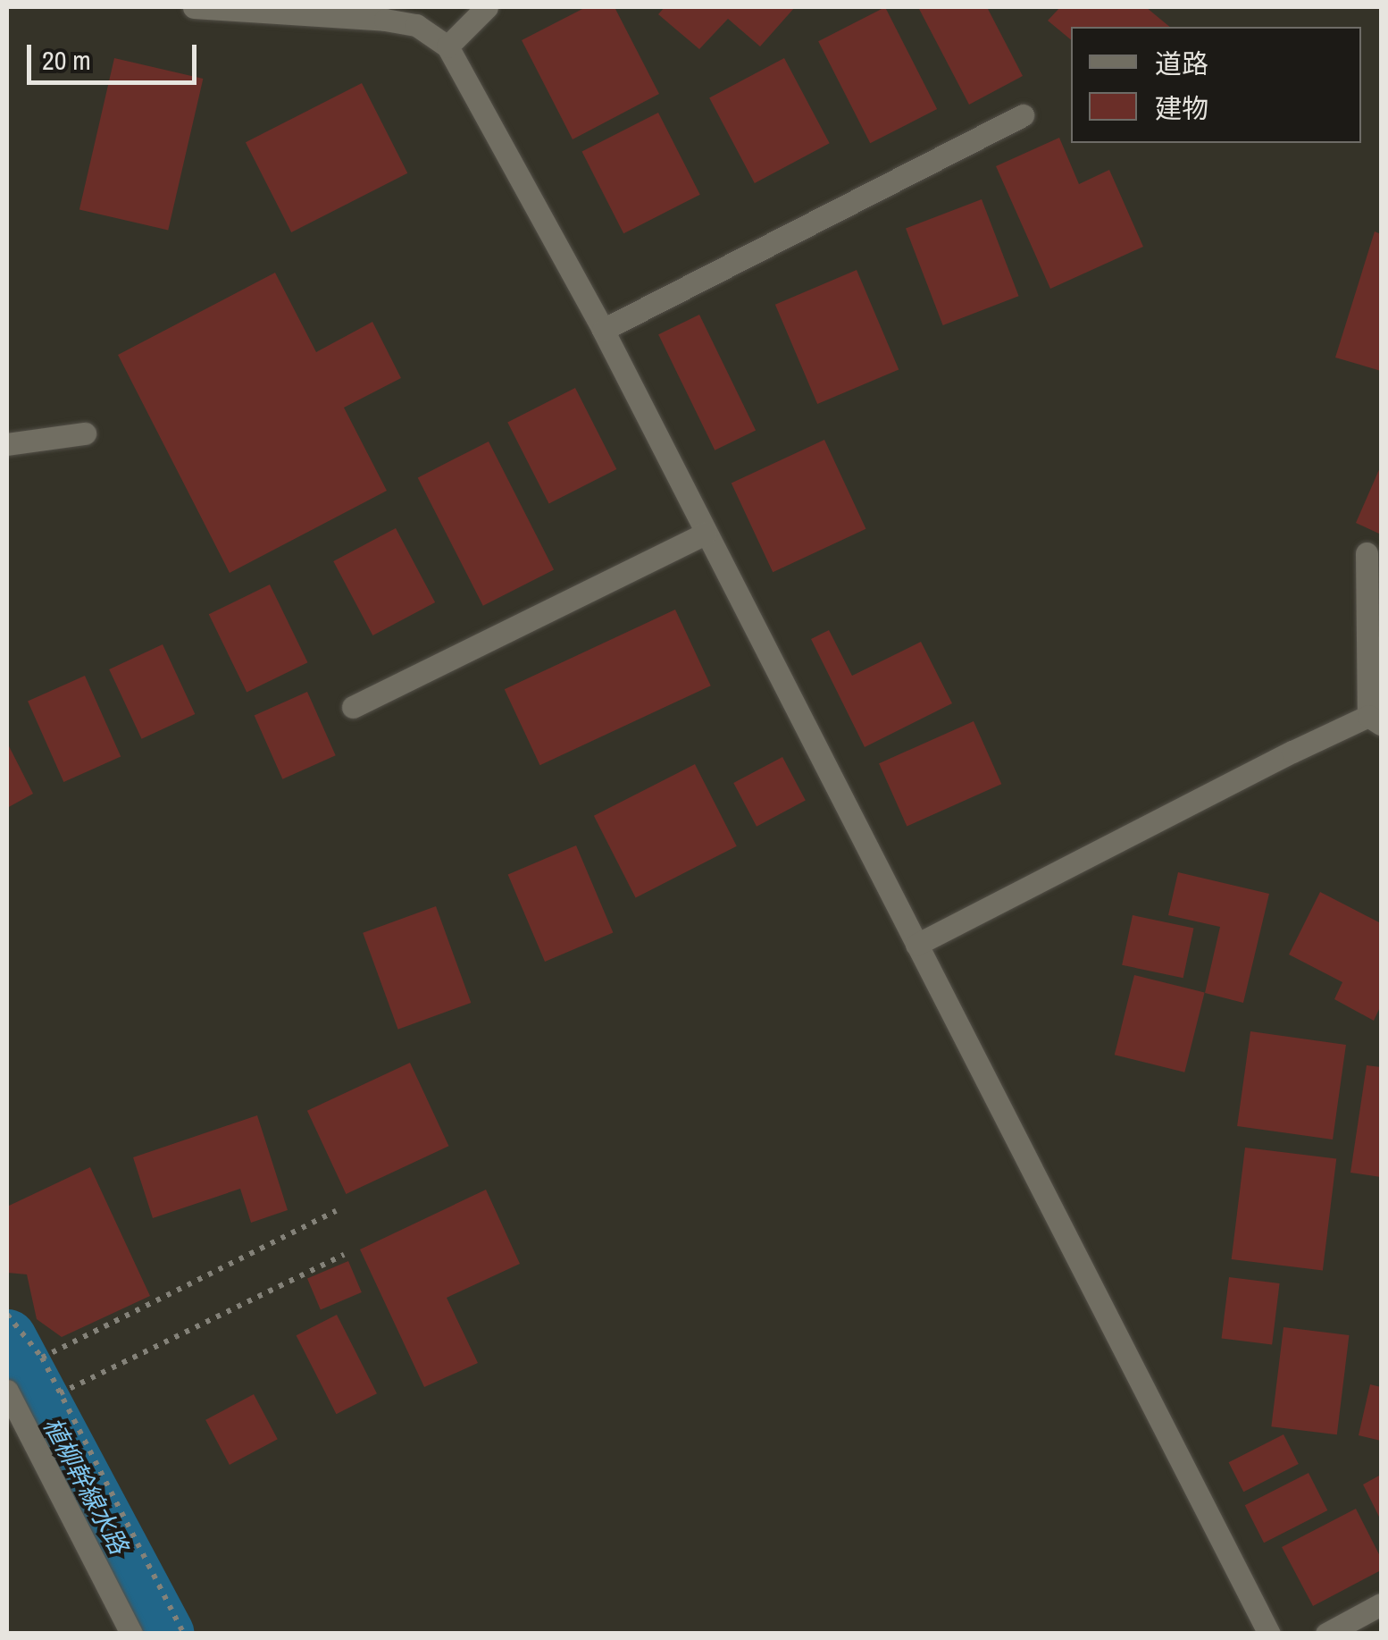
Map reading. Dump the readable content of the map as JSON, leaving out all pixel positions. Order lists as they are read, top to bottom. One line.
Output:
{"water":["植柳幹線水路"],"legend":["道路","建物"],"scale_bar":"20 m"}
